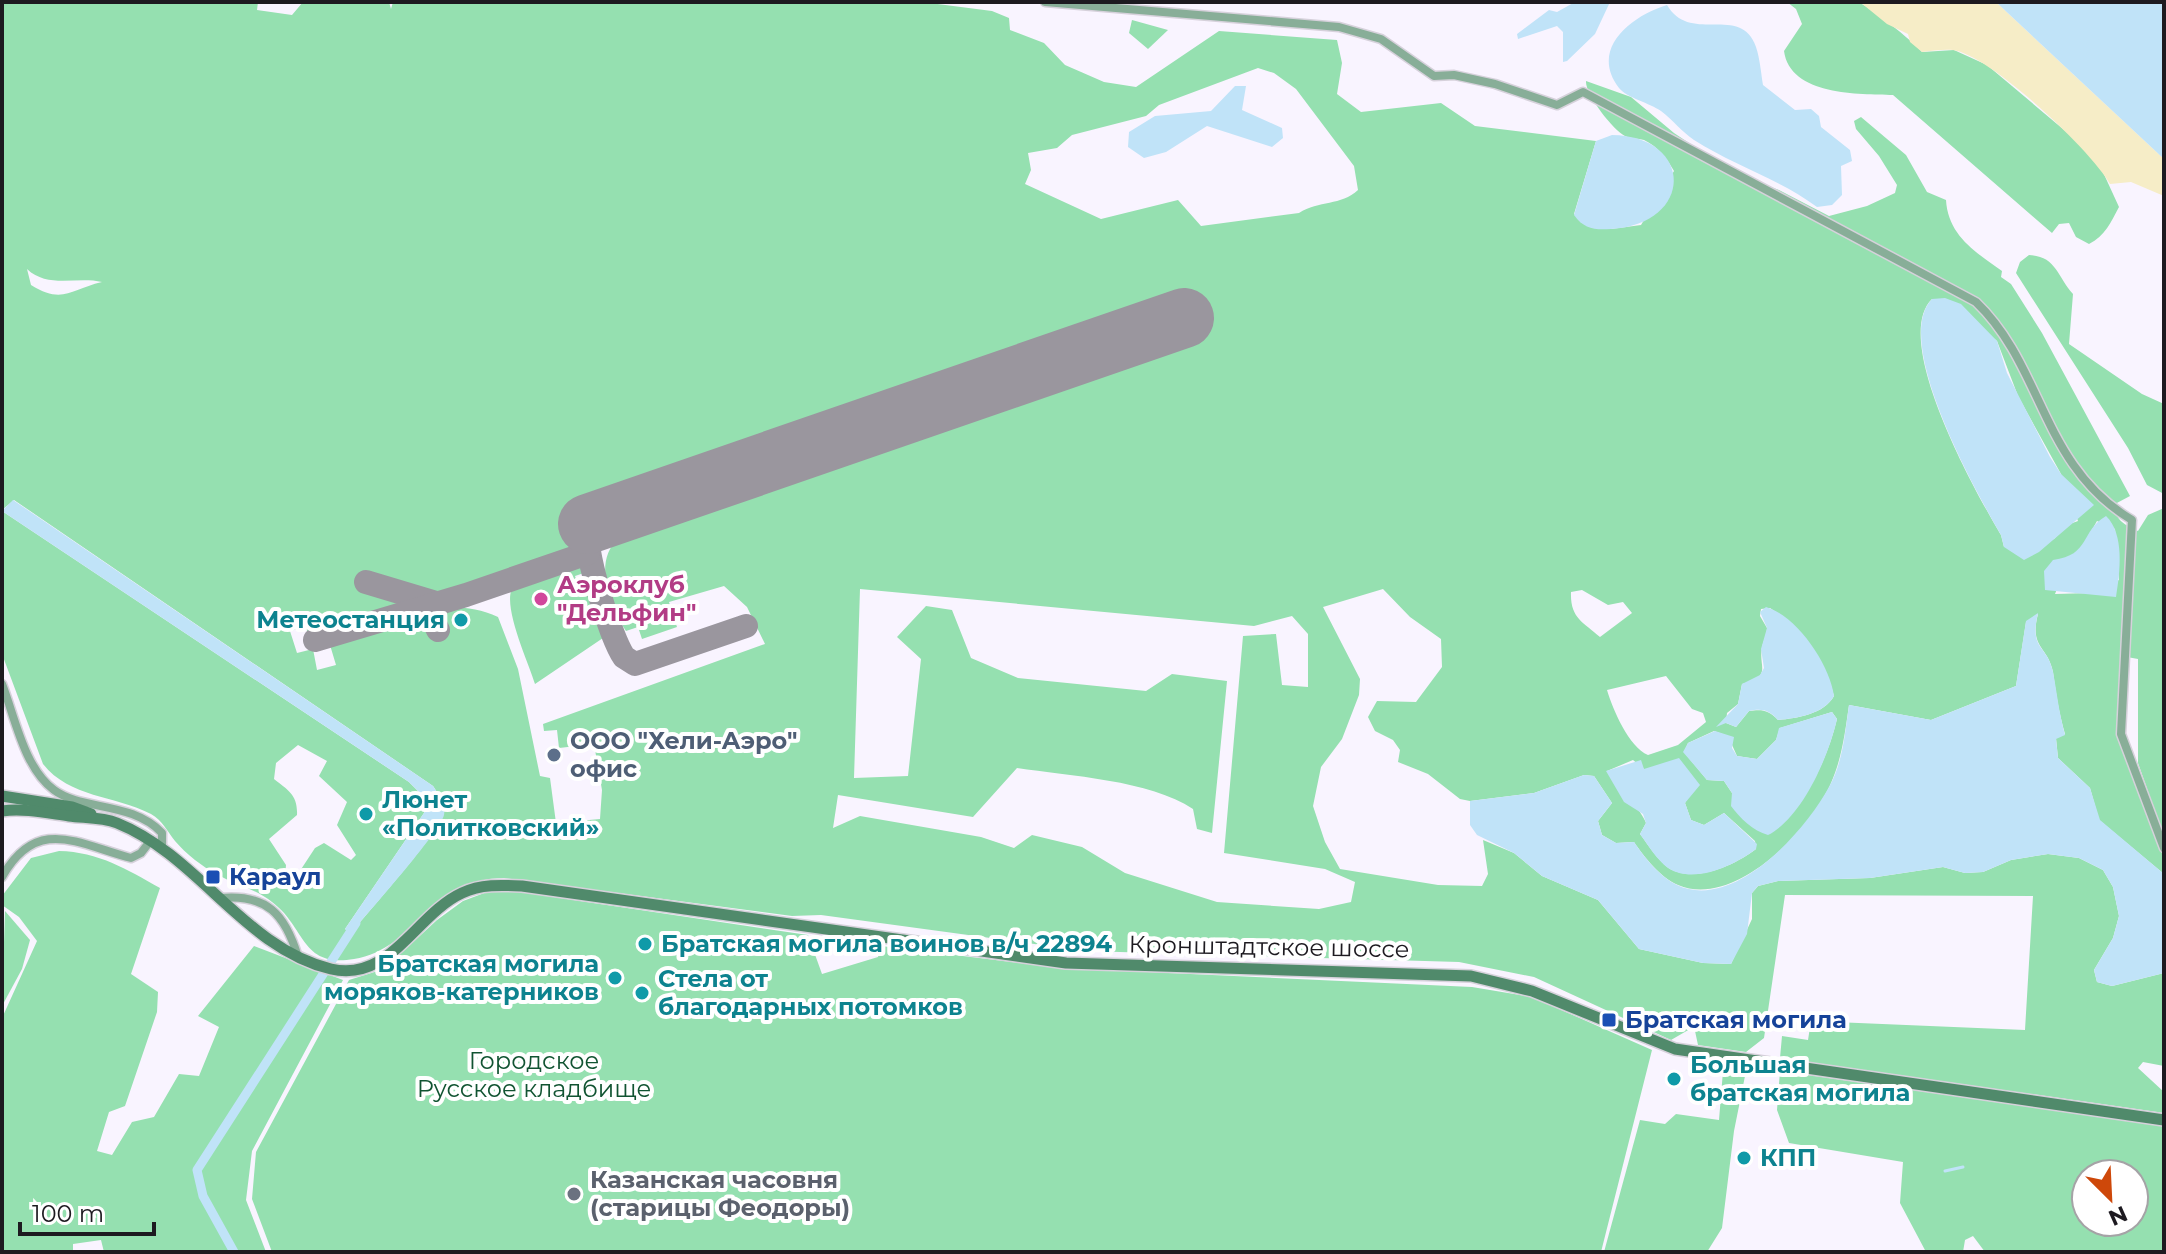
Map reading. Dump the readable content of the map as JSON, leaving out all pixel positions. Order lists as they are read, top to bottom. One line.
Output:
{"streets":{"street":["Кронштадтское шоссе"]},"parks":["Городское Русское кладбище"],"places":{"other":["Аэроклуб \"Дельфин\"","Метеостанция","ООО \"Хели-Аэро\" офис","Люнет «Политковский»","Братская могила воинов в/ч 22894","Братская могила моряков-катерников","Стела от благодарных потомков","Большая братская могила","КПП","Казанская часовня (старицы Феодоры)"],"transit":["Караул","Братская могила"]},"scale_bar":"100 m","north":"bottom right"}
